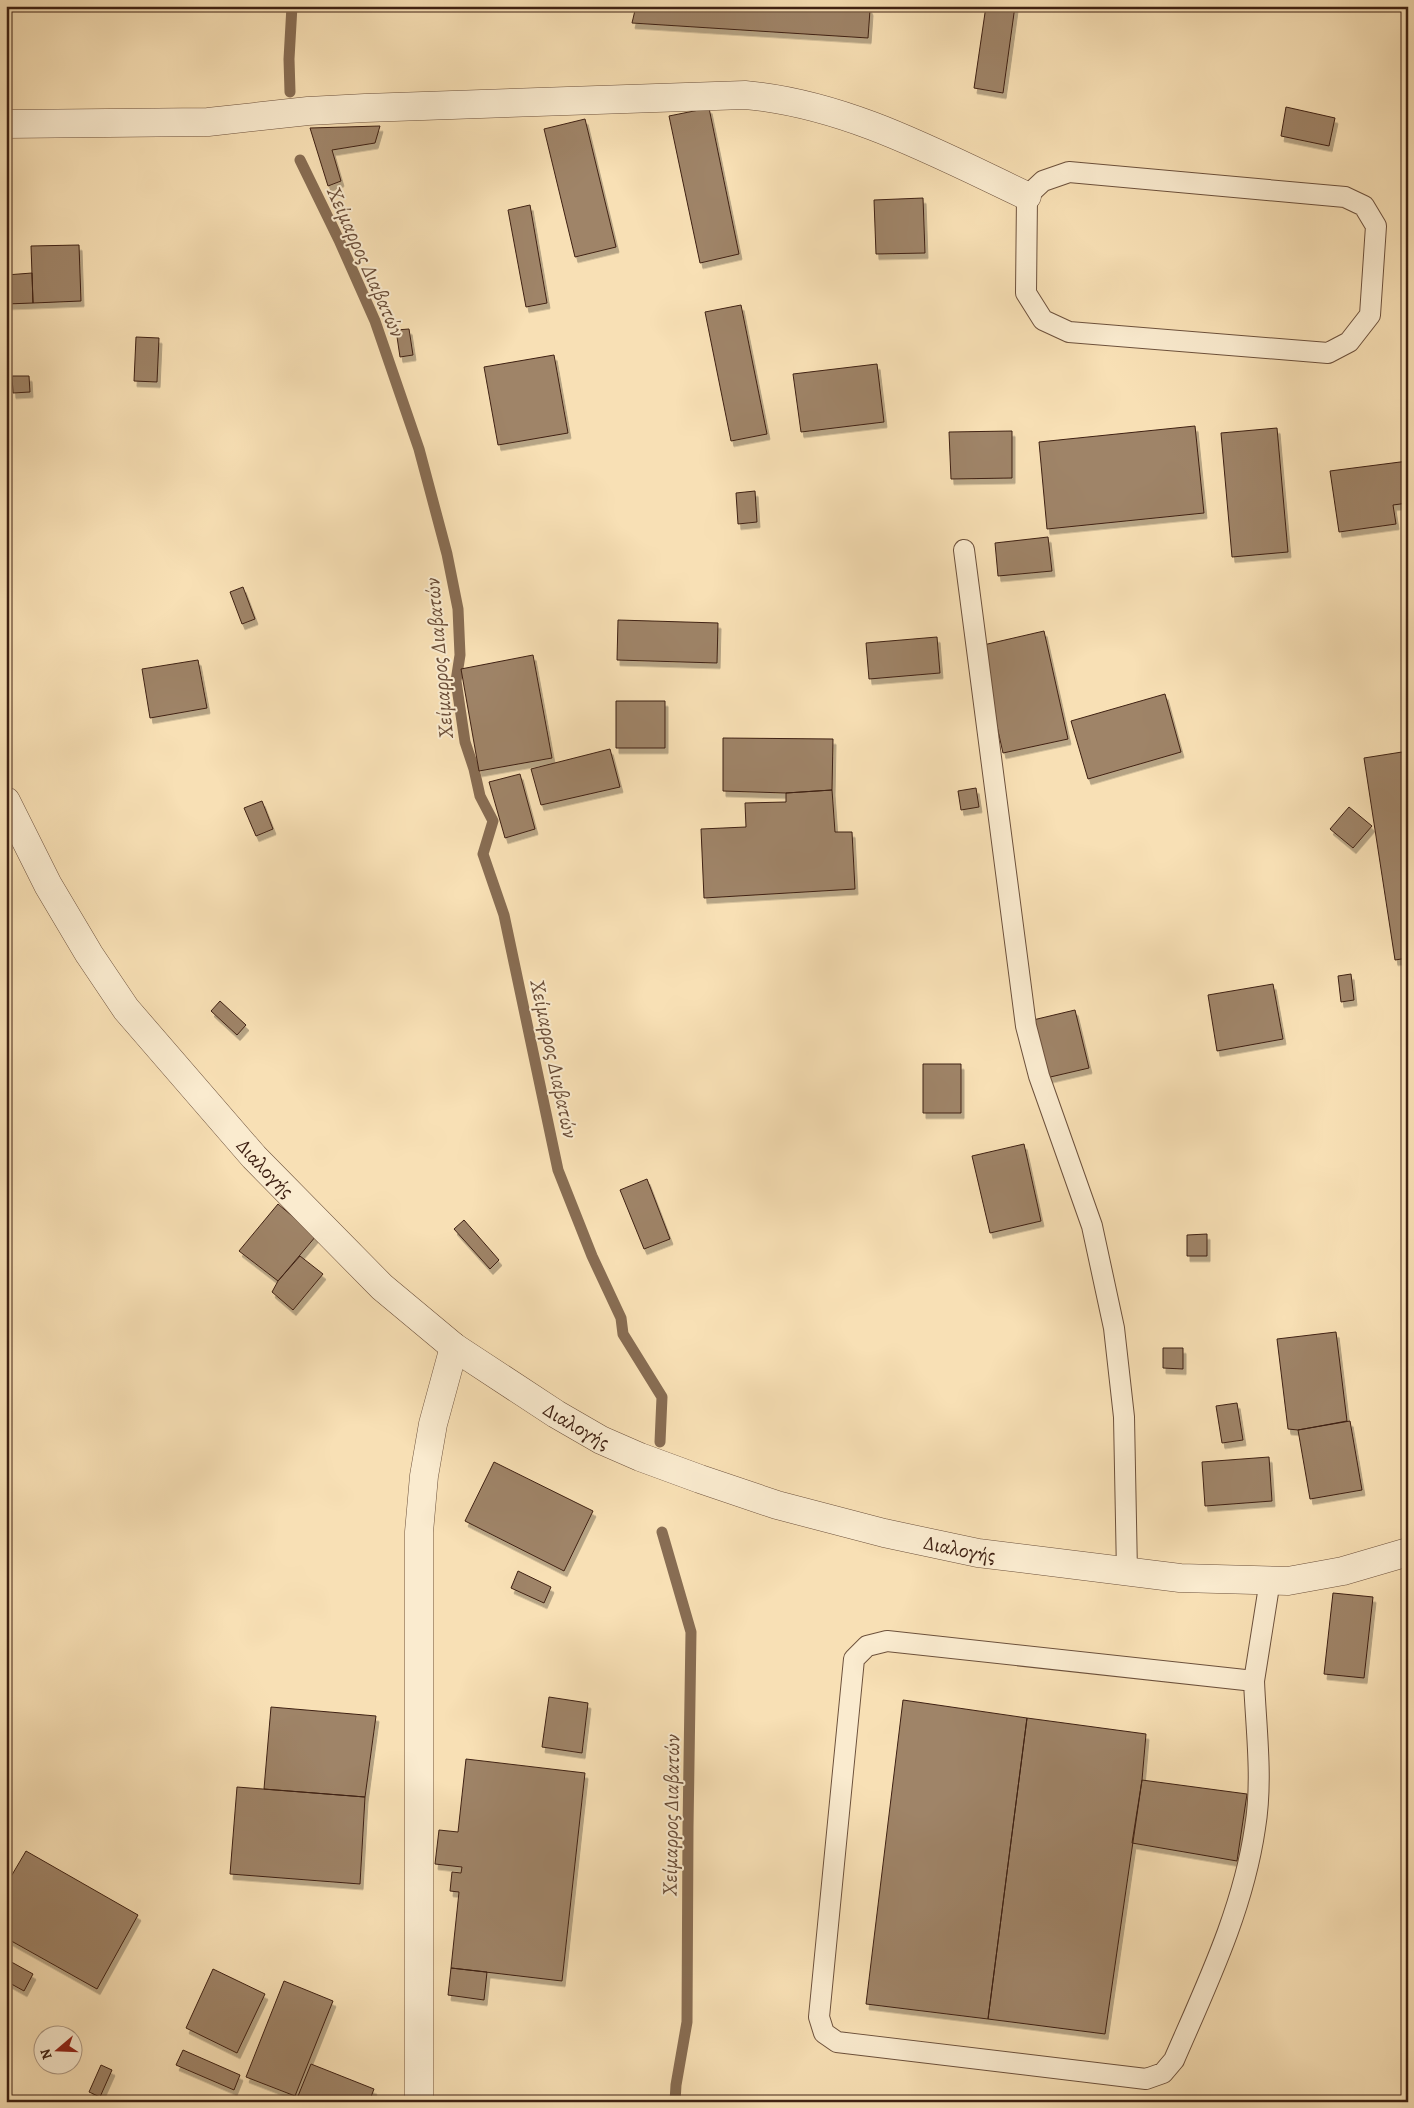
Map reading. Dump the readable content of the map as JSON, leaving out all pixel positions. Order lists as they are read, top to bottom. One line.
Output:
{"streets":{"street":["Διαλογής"]},"water":["Χείμαρρος Διαβατών"],"north":"left"}
